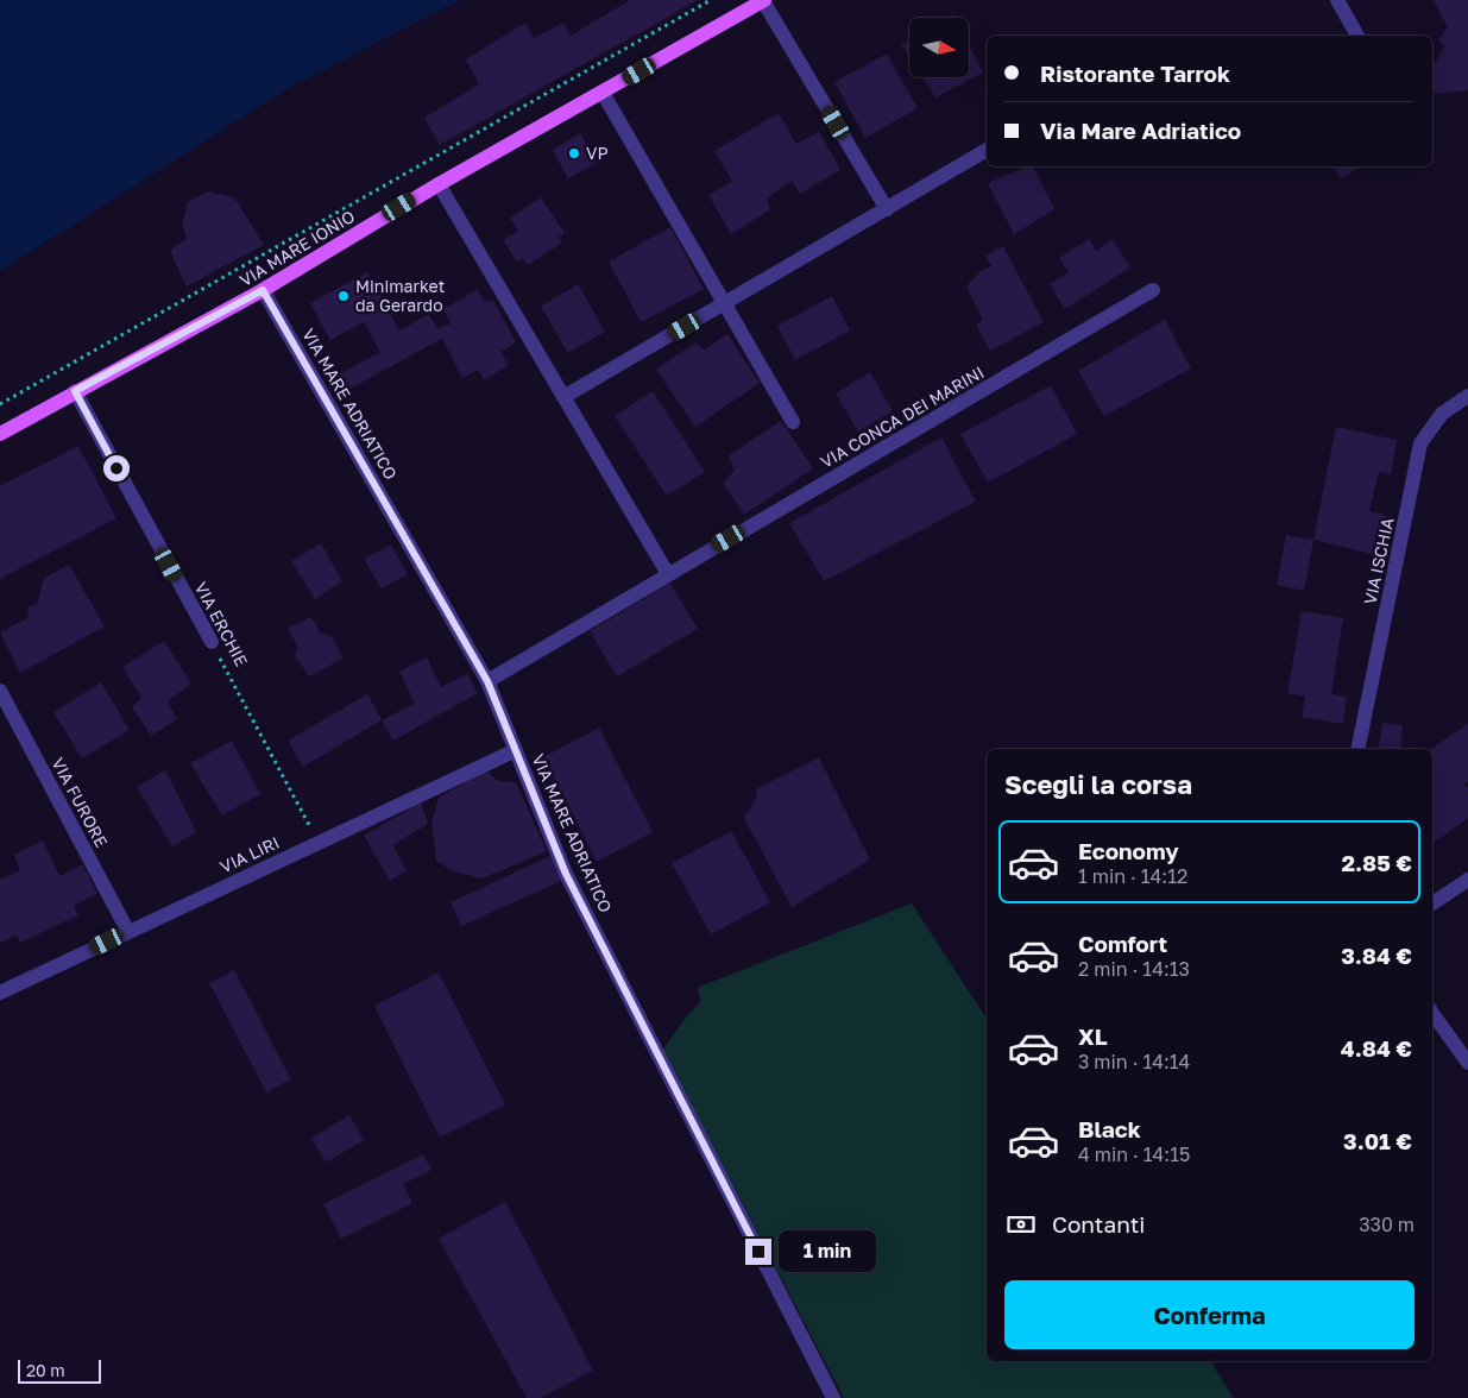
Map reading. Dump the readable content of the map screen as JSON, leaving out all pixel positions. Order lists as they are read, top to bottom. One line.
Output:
{"streets":{"main road":["VIA MARE IONIO"],"street":["VIA MARE ADRIATICO","VIA CONCA DEI MARINI","VIA ISCHIA","VIA ERCHIE","VIA FURORE","VIA LIRI"]},"crossings":[["VIA MARE IONIO","VIA MARE ADRIATICO"],["VIA MARE IONIO","VIA ERCHIE"],["VIA MARE ADRIATICO","VIA CONCA DEI MARINI"],["VIA MARE ADRIATICO","VIA LIRI"],["VIA ERCHIE","VIA LIRI"],["VIA FURORE","VIA LIRI"]],"places":["VP","Minimarket da Gerardo"],"scale_bar":"20 m","north":"right","page":{"banner":["Ristorante Tarrok","Via Mare Adriatico"],"heading":"Scegli la corsa","list":[{"name":"Economy","note":"1 min · 14:12","value":"2.85 €"},{"name":"Comfort","note":"2 min · 14:13","value":"3.84 €"},{"name":"XL","note":"3 min · 14:14","value":"4.84 €"},{"name":"Black","note":"4 min · 14:15","value":"3.01 €"}],"pay":["Contanti","330 m"],"bubble":"1 min","buttons":"Conferma","scale":"20 m"}}
